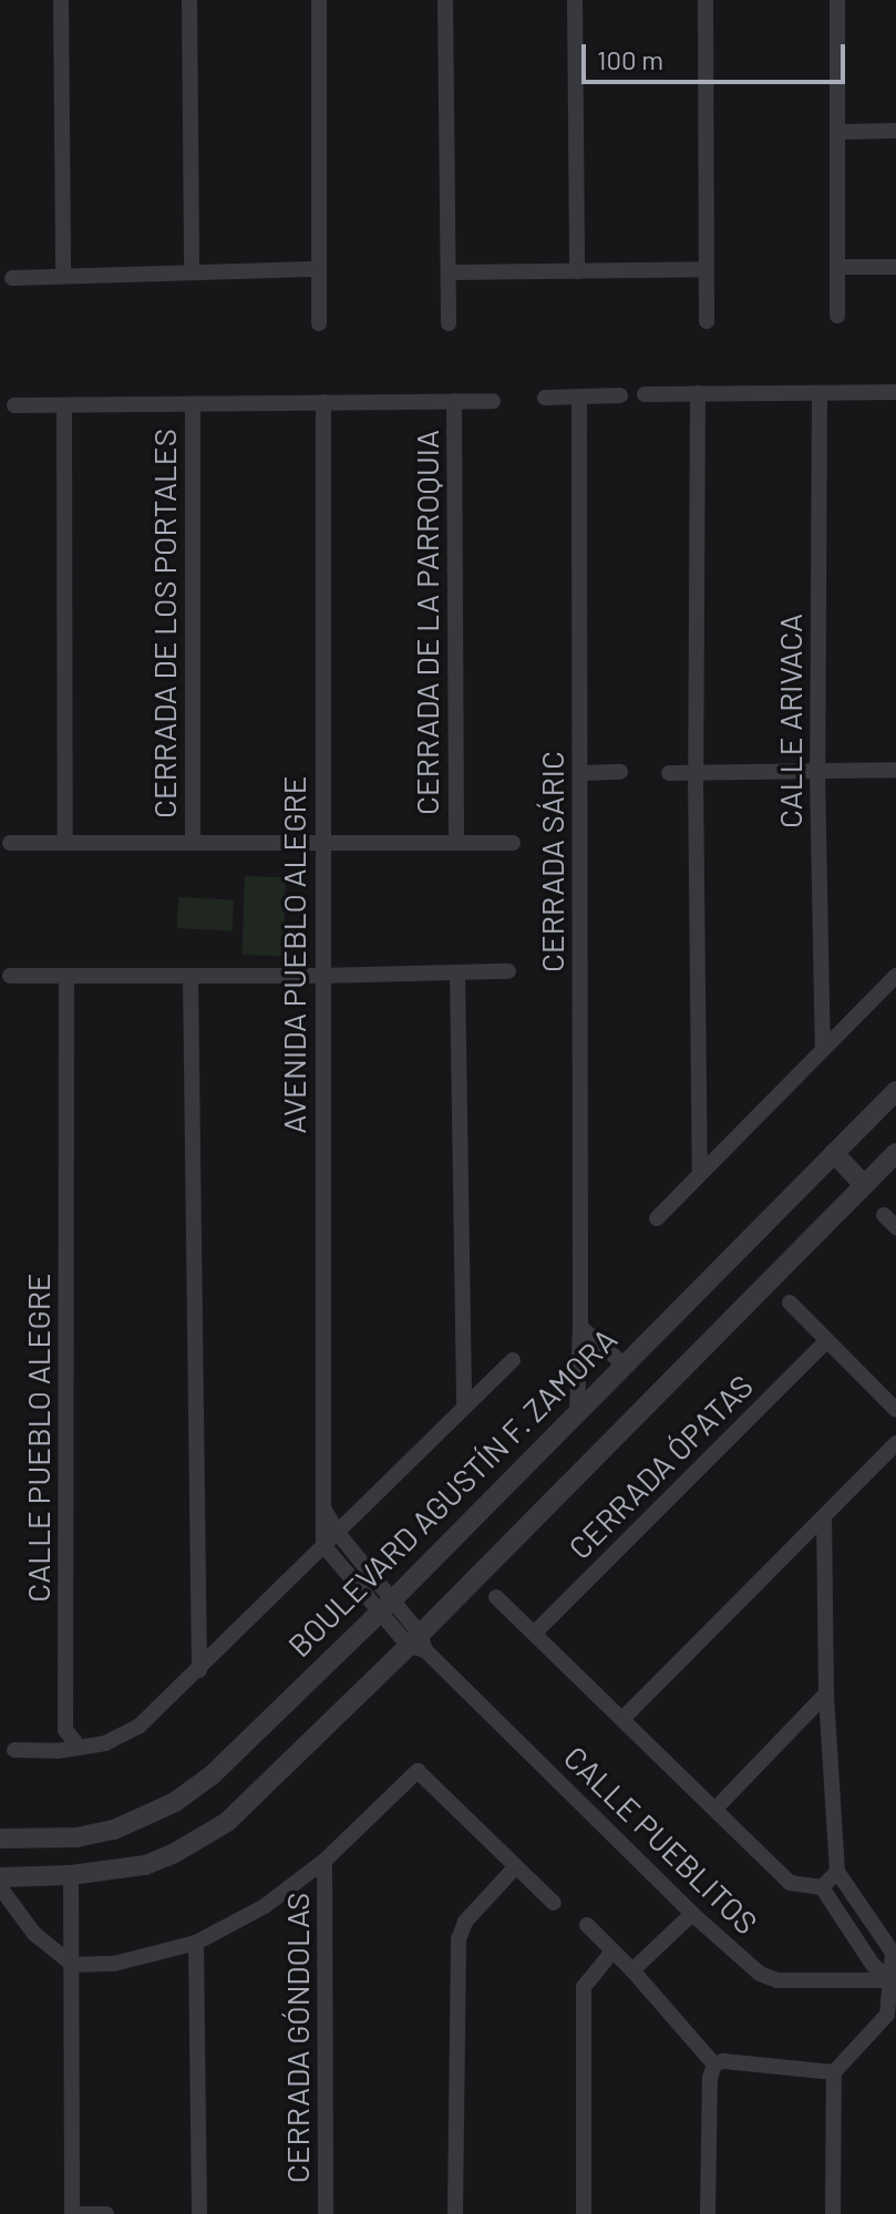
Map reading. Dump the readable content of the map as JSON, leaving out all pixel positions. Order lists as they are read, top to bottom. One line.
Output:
{"streets":{"street":["CERRADA DE LA PARROQUIA","CERRADA DE LOS PORTALES","CALLE ARIVACA","CERRADA SÁRIC","AVENIDA PUEBLO ALEGRE","CALLE PUEBLO ALEGRE","CERRADA ÓPATAS","BOULEVARD AGUSTÍN F. ZAMORA","CALLE PUEBLITOS","CERRADA GÓNDOLAS"]},"crossings":[["CERRADA DE LA PARROQUIA","CERRADA DE LOS PORTALES"],["CERRADA DE LOS PORTALES","AVENIDA PUEBLO ALEGRE"],["CERRADA SÁRIC","BOULEVARD AGUSTÍN F. ZAMORA"],["AVENIDA PUEBLO ALEGRE","BOULEVARD AGUSTÍN F. ZAMORA"],["AVENIDA PUEBLO ALEGRE","CALLE PUEBLITOS"]],"scale_bar":"100 m"}
